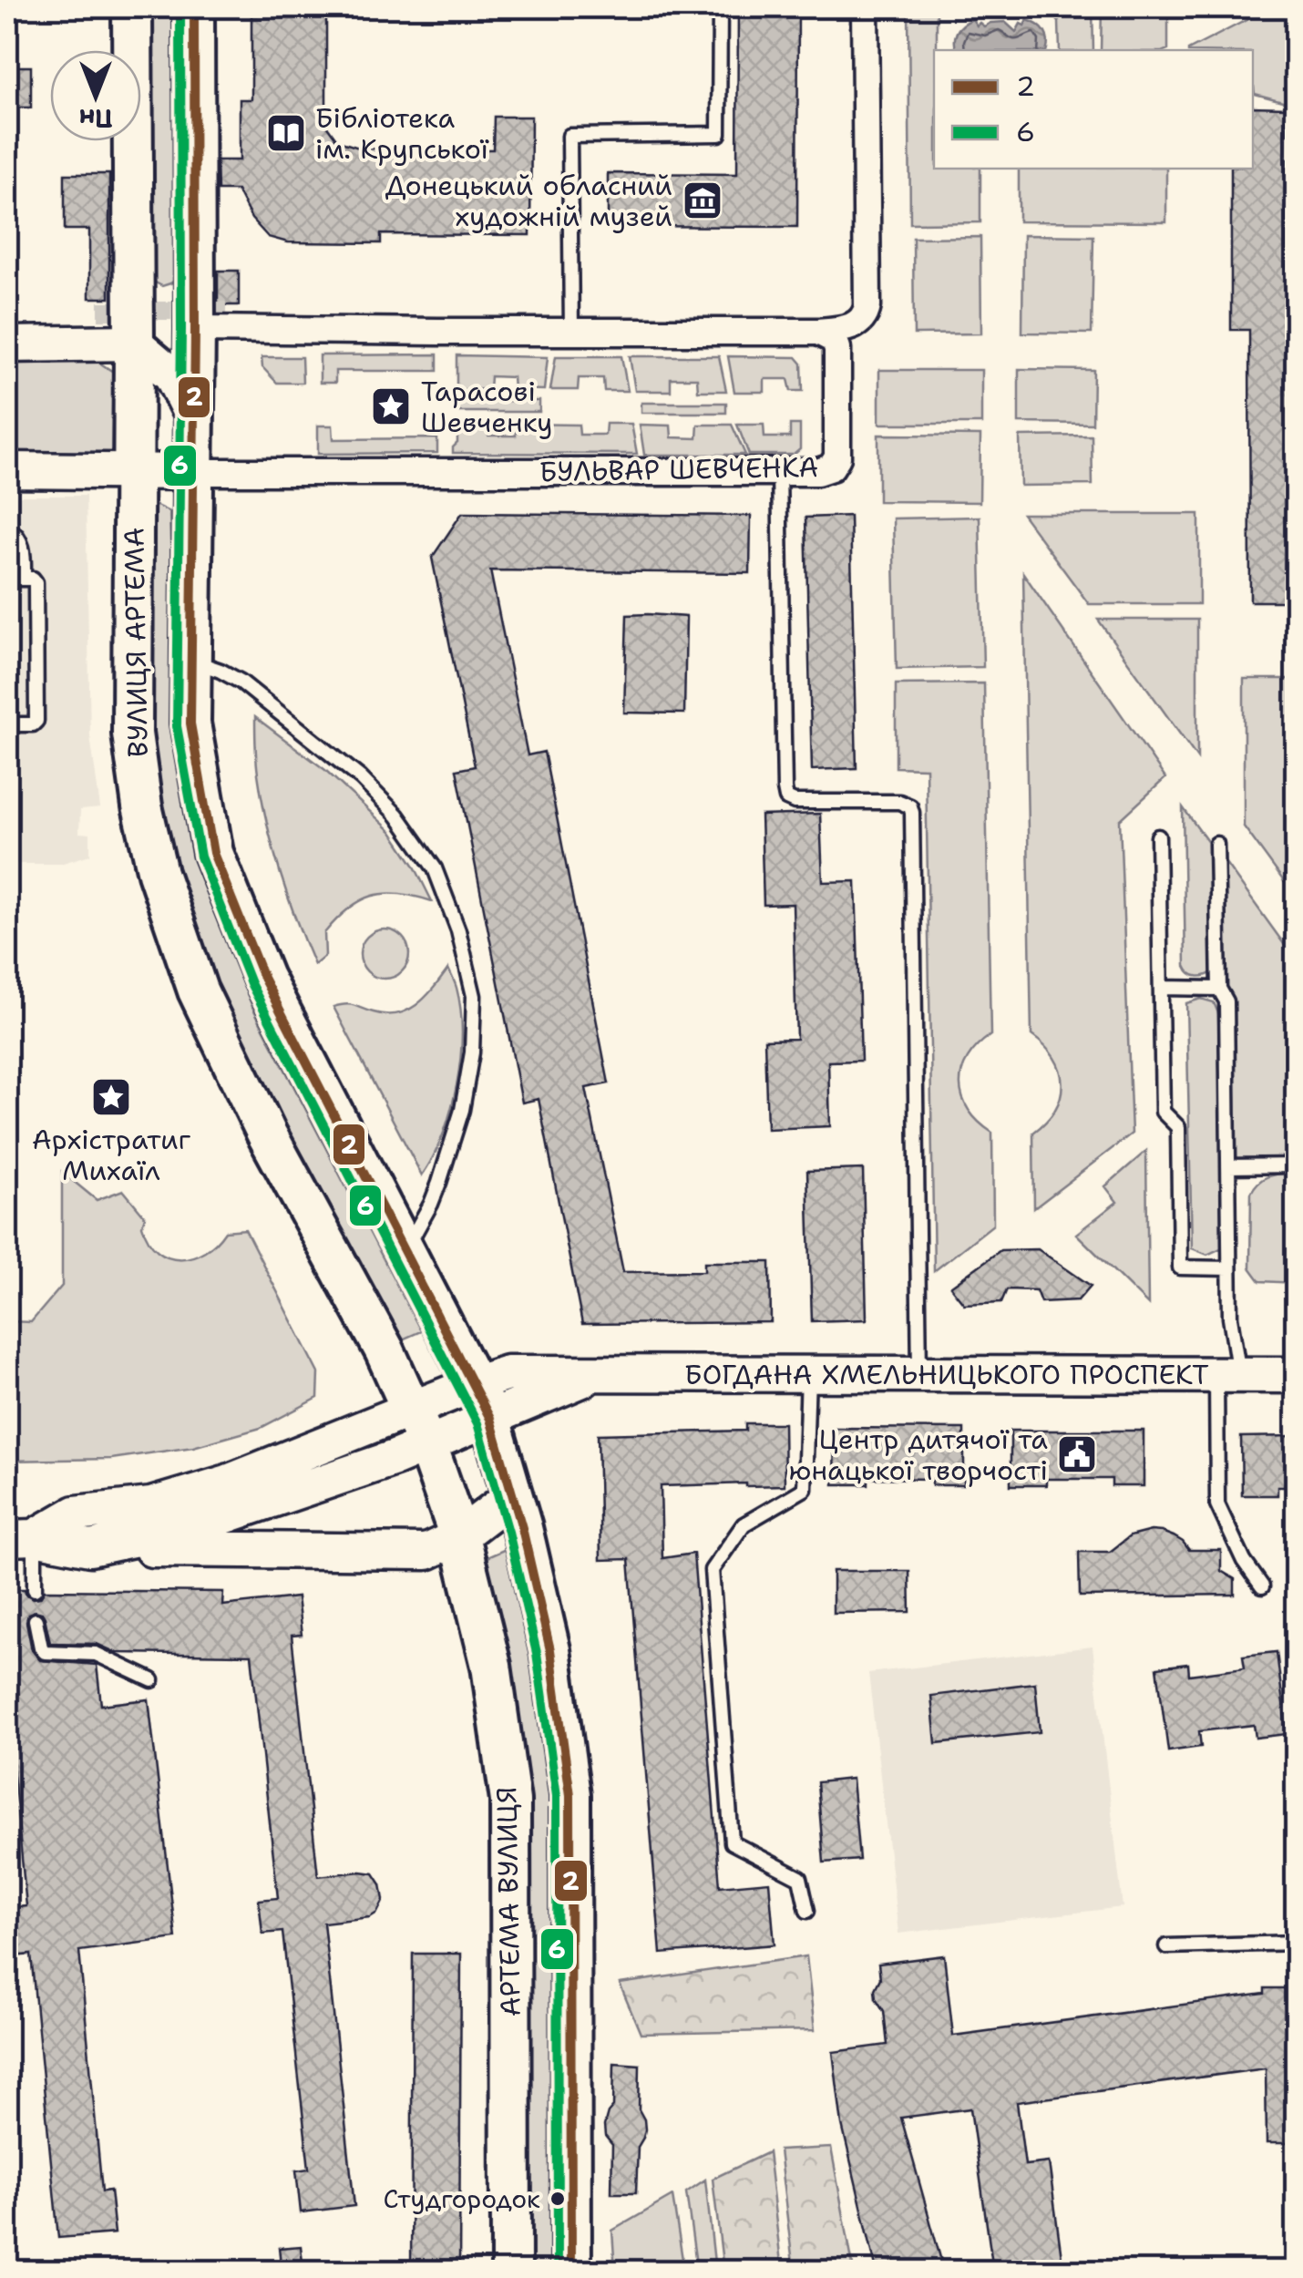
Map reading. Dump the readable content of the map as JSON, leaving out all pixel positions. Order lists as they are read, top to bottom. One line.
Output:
{"streets":{"main road":["ВУЛИЦЯ АРТЕМА","БОГДАНА ХМЕЛЬНИЦЬКОГО ПРОСПЕКТ","АРТЕМА ВУЛИЦЯ"],"street":["БУЛЬВАР ШЕВЧЕНКА"]},"crossings":[["ВУЛИЦЯ АРТЕМА","БОГДАНА ХМЕЛЬНИЦЬКОГО ПРОСПЕКТ"],["ВУЛИЦЯ АРТЕМА","АРТЕМА ВУЛИЦЯ"]],"places":{"library":["Бібліотека ім. Крупської"],"museum":["Донецький обласний художній музей"],"place":["Тарасові Шевченку","Архістратиг Михаїл"],"public building":["Центр дитячої та юнацької творчості"],"other":["Студгородок"]},"lines":["transit line 2","transit line 6"],"legend":["2","6"],"north":"bottom"}
